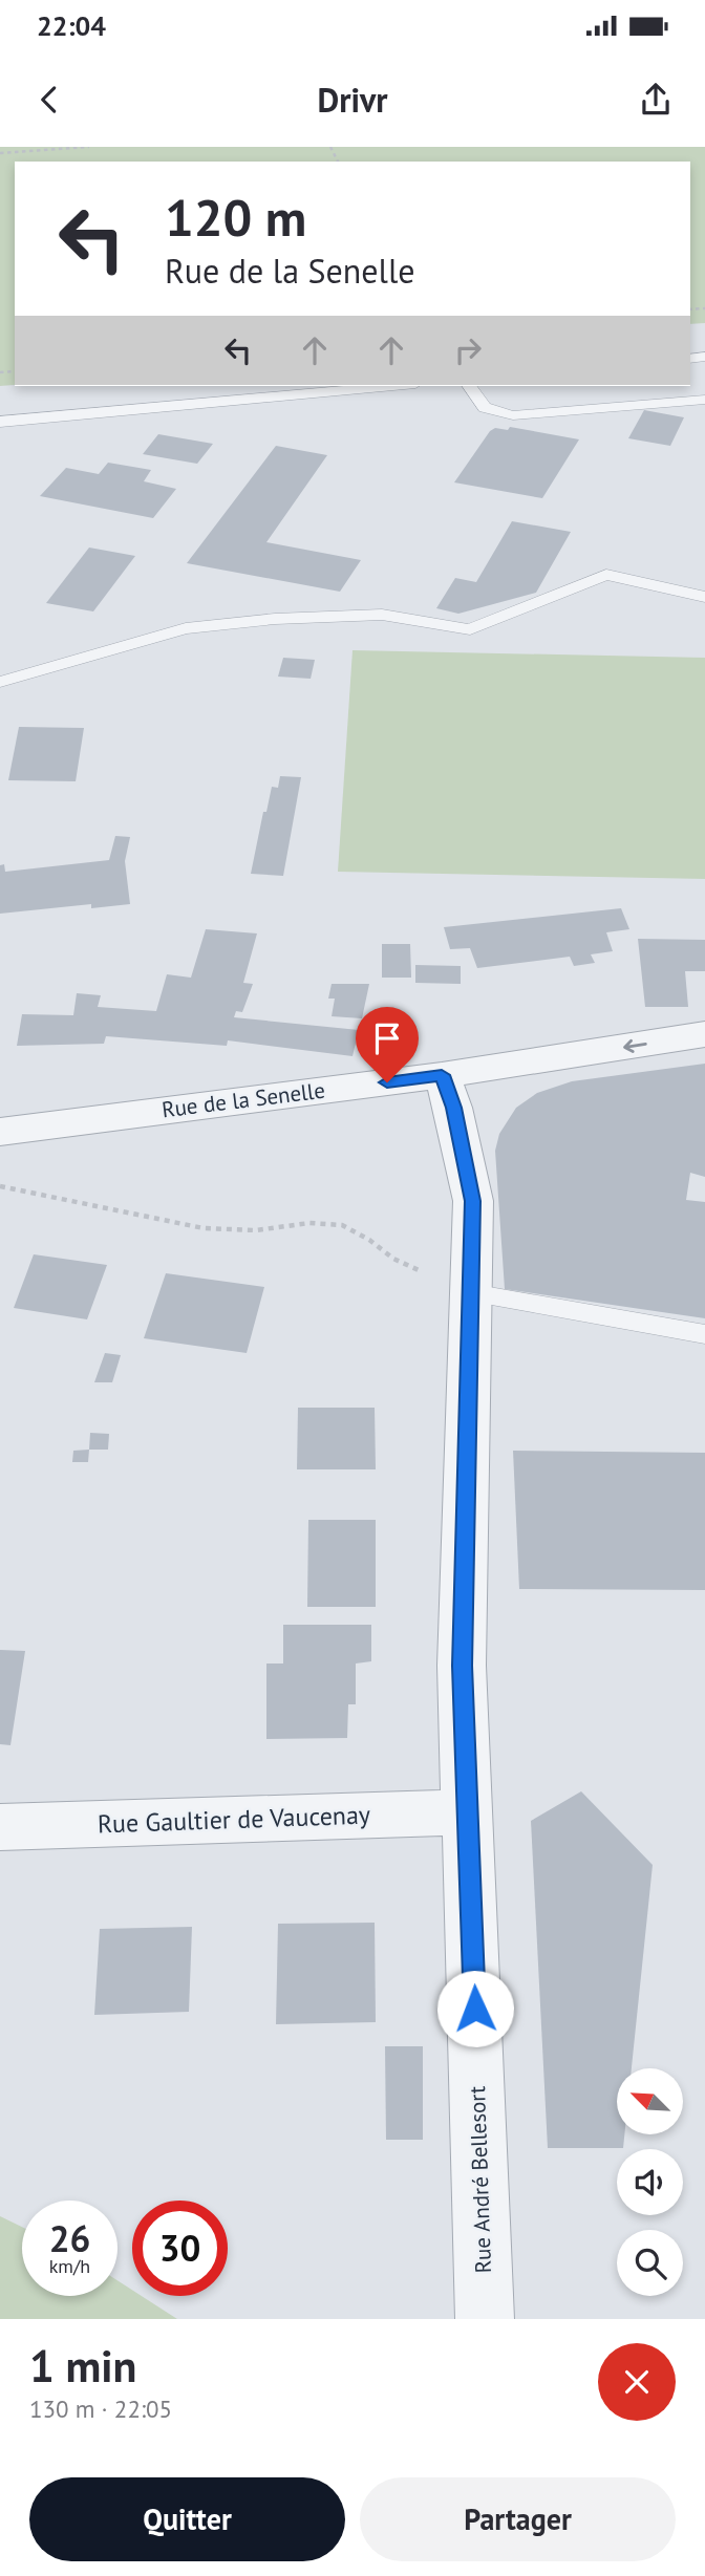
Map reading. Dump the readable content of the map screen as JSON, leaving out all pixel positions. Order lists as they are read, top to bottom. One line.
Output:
{"streets":{"street":["Rue de la Senelle","Rue Gaultier de Vaucenay","Rue André Bellesort"]},"crossings":[["Rue de la Senelle","Rue André Bellesort"],["Rue Gaultier de Vaucenay","Rue André Bellesort"]],"one_way":["Rue de la Senelle"],"north":"top left","page":{"status":"22:04","header":"Drivr","turn":["120 m","Rue de la Senelle"],"speed":"26 km/h","limit":"30","heading":["1 min","130 m · 22:05"],"buttons":["Quitter","Partager"]}}
